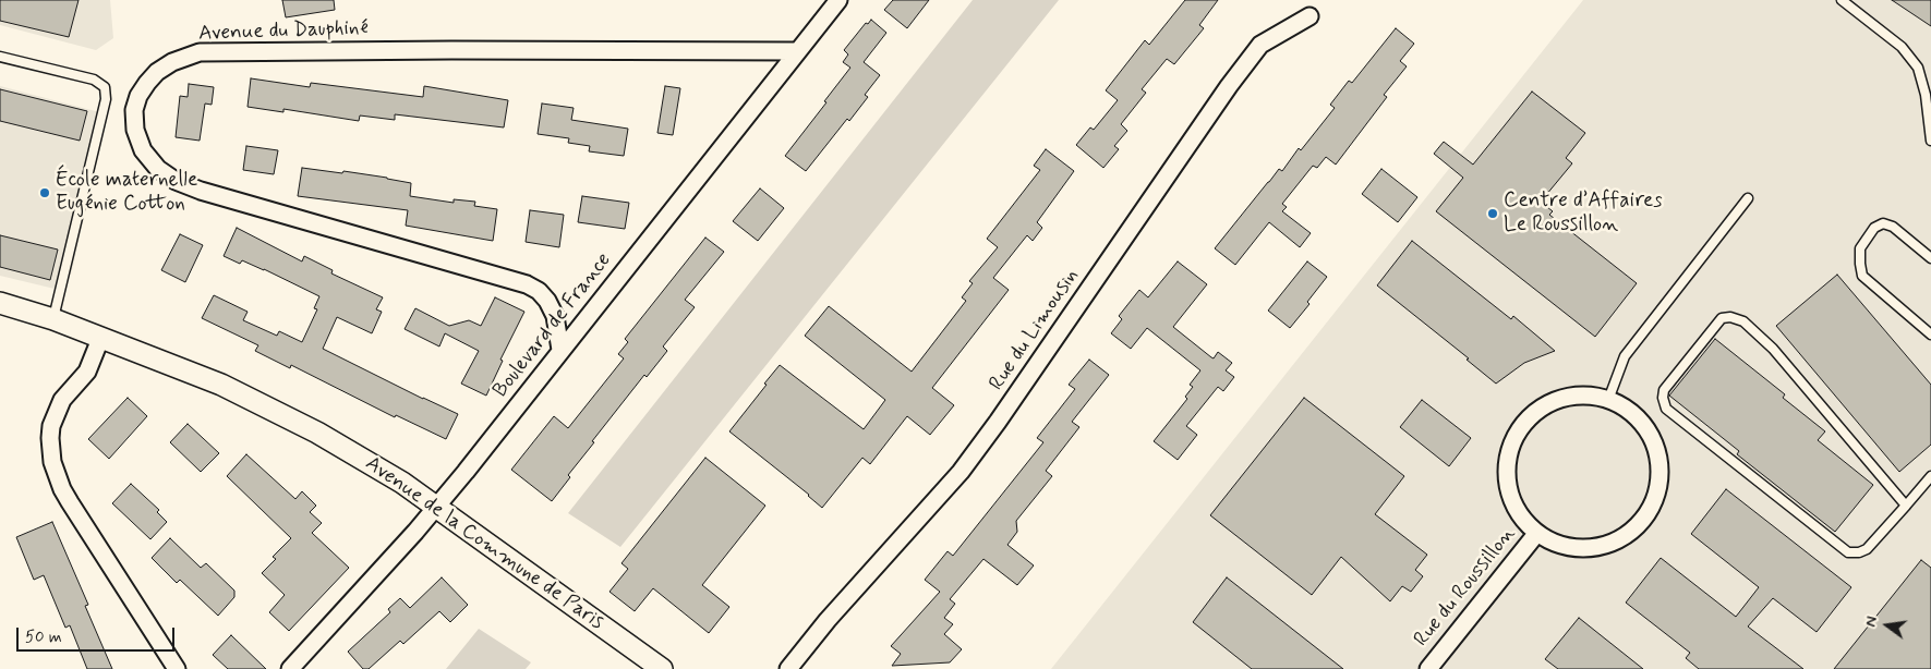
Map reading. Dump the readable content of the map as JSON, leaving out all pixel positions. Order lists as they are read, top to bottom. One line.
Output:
{"streets":{"street":["Avenue du Dauphiné","Boulevard de France","Rue du Limousin","Avenue de la Commune de Paris","Rue du Roussillon"]},"crossings":[["Avenue du Dauphiné","Boulevard de France"],["Boulevard de France","Avenue de la Commune de Paris"]],"places":["École maternelle Eugénie Cotton","Centre d’Affaires Le Roussillon"],"scale_bar":"50 m","north":"left"}
